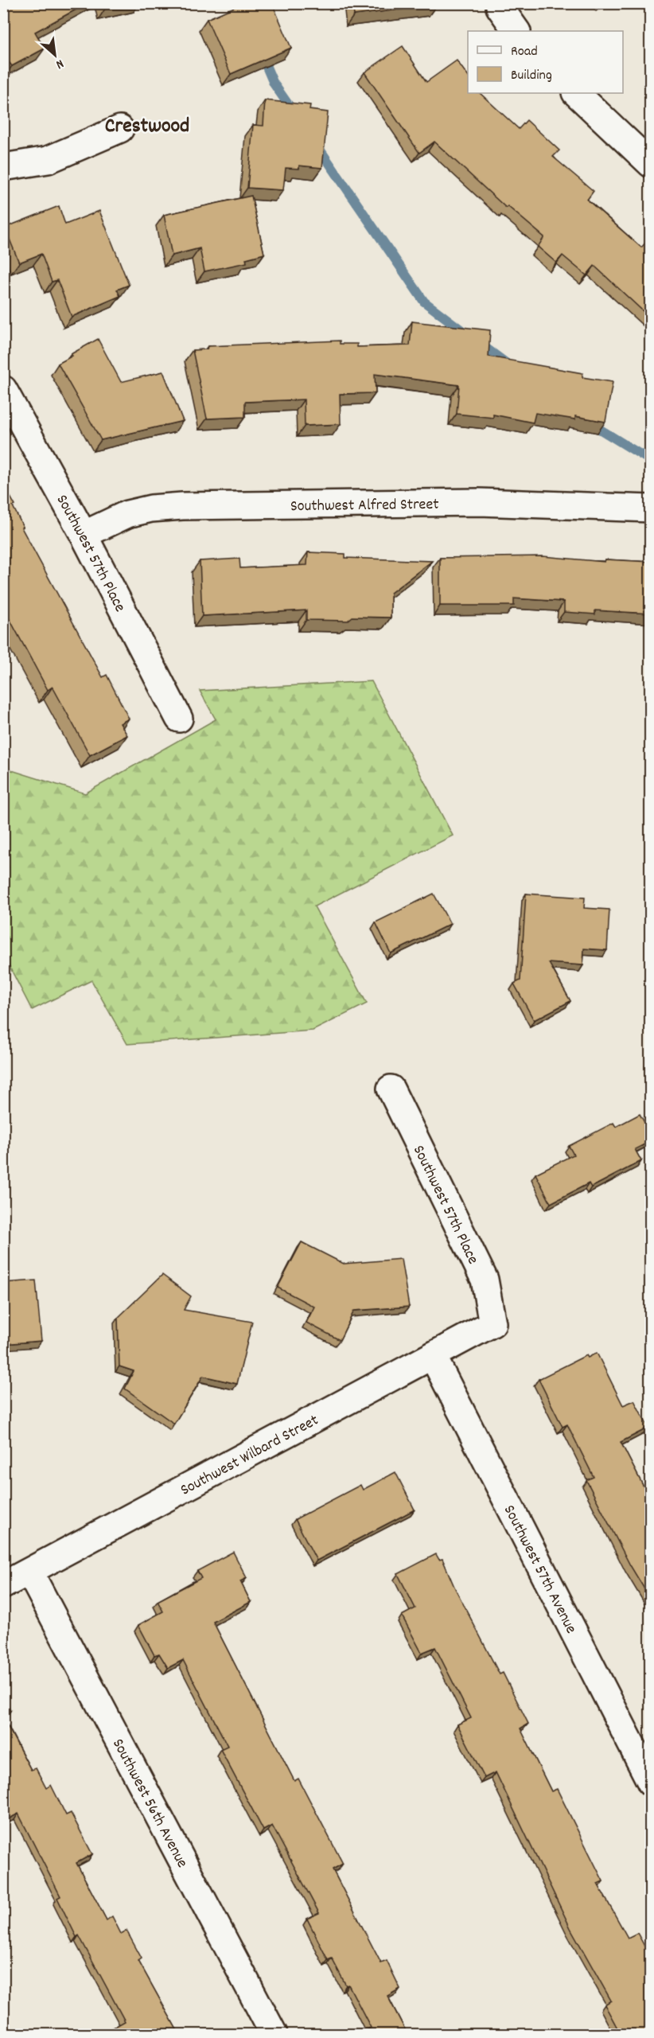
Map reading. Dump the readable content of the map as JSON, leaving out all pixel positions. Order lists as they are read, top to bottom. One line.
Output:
{"streets":{"street":["Southwest Alfred Street","Southwest 57th Place","Southwest Wilbard Street","Southwest 57th Avenue","Southwest 56th Avenue"]},"crossings":[["Southwest Alfred Street","Southwest 57th Place"],["Southwest 57th Place","Southwest Wilbard Street"],["Southwest Wilbard Street","Southwest 57th Avenue"],["Southwest Wilbard Street","Southwest 56th Avenue"]],"districts":["Crestwood"],"legend":["Road","Building"],"north":"bottom right"}
